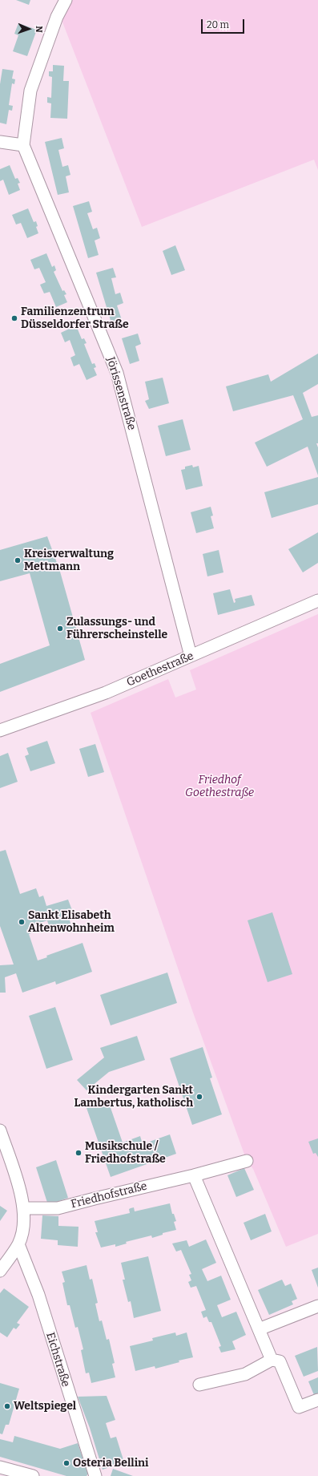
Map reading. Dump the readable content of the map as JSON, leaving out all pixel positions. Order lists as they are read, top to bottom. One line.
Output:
{"streets":{"street":["Jörissenstraße","Goethestraße","Friedhofstraße","Eichstraße"]},"crossings":[["Jörissenstraße","Goethestraße"]],"parks":["Friedhof Goethestraße"],"places":["Familienzentrum Düsseldorfer Straße","Kreisverwaltung Mettmann","Zulassungs- und Führerscheinstelle","Sankt Elisabeth Altenwohnheim","Kindergarten Sankt Lambertus, katholisch","Musikschule / Friedhofstraße","Weltspiegel","Osteria Bellini"],"scale_bar":"20 m","north":"right"}
